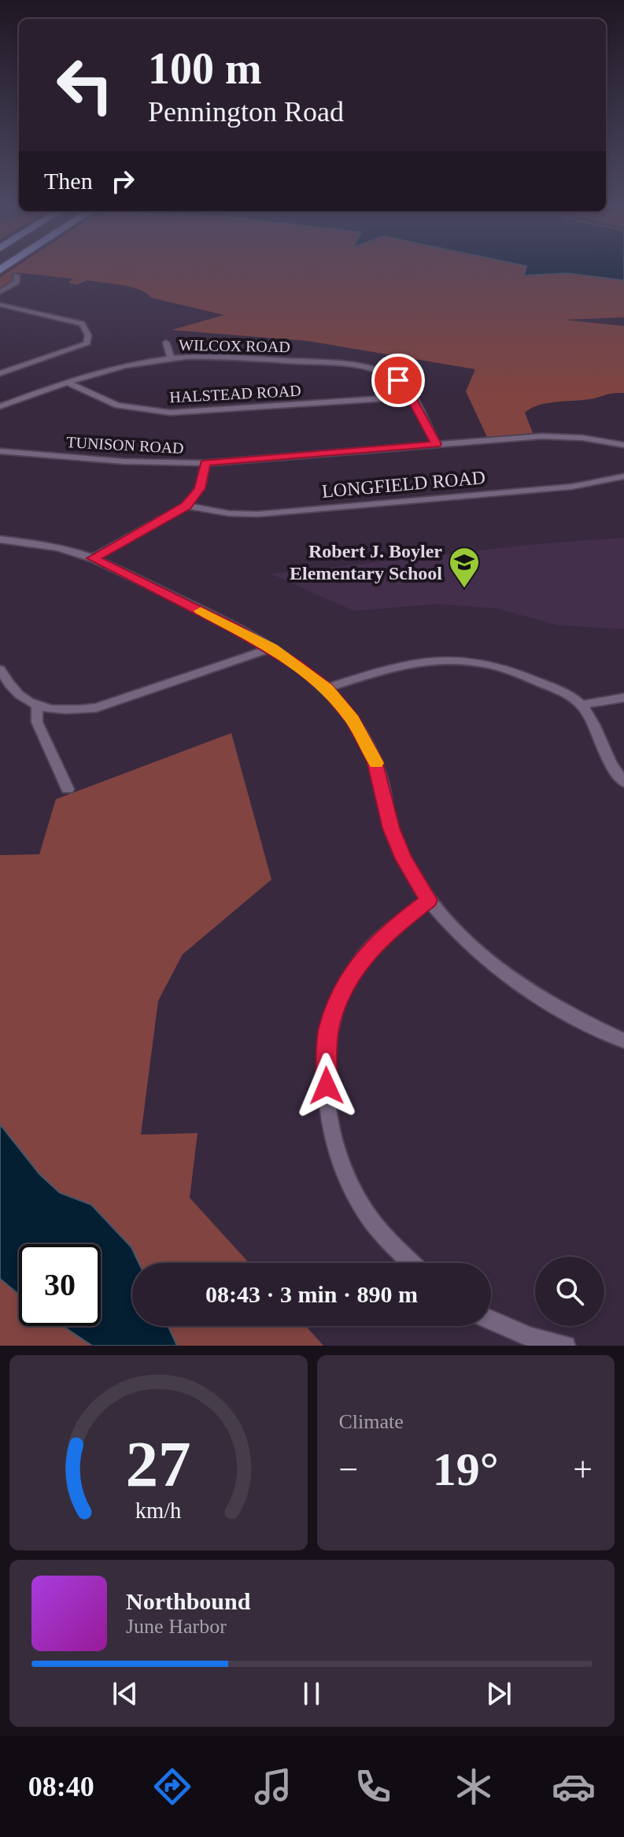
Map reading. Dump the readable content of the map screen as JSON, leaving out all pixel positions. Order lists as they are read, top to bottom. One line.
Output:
{"streets":{"street":["WILCOX ROAD","HALSTEAD ROAD","TUNISON ROAD","LONGFIELD ROAD"]},"crossings":[["WILCOX ROAD","HALSTEAD ROAD"],["WILCOX ROAD","TUNISON ROAD"]],"places":{"school or university":["Robert J. Boyler Elementary School"]},"page":{"turn":["100 m","Pennington Road"],"then":"Then","limit":"30","trip":"08:43 · 3 min · 890 m","tile":"Climate","heat":["−","19°","+"],"song":["Northbound","June Harbor"],"tabs":"08:40","gauge":["27","km/h"]}}
